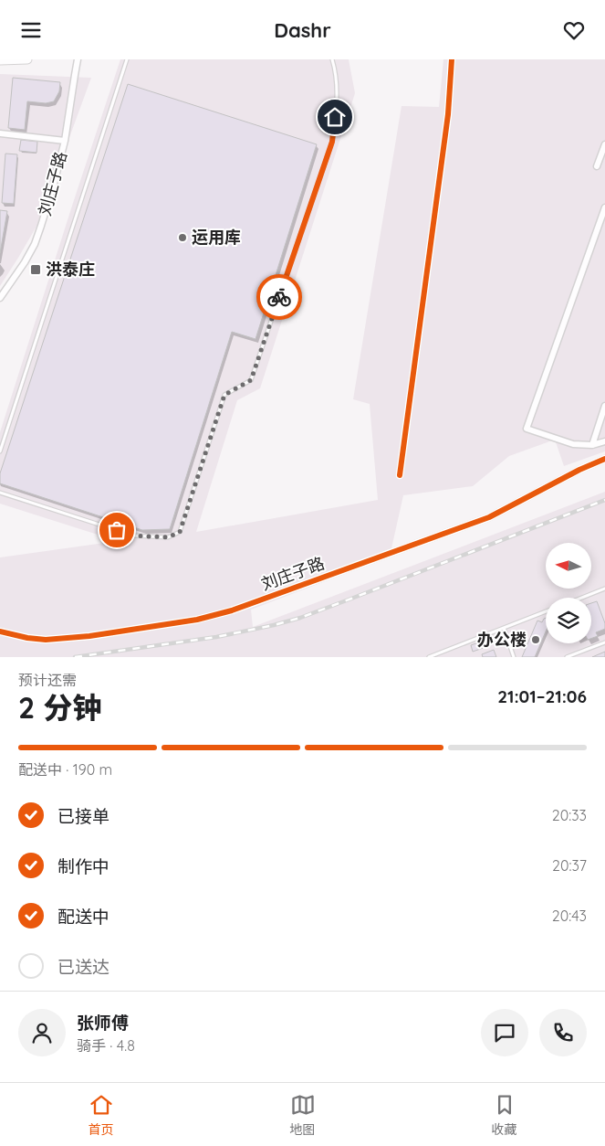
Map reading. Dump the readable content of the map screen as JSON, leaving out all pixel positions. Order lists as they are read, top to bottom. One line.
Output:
{"streets":{"street":["刘庄子路"]},"places":{"other":["运用库","办公楼"],"transit":["洪泰庄"]},"north":"left","page":{"header":"Dashr","heading":["2 分钟","预计还需","21:01–21:06"],"panel":["张师傅","骑手 · 4.8"],"bar":"配送中 · 190 m","list":[["已接单","20:33"],["制作中","20:37"],["配送中","20:43"],"已送达"],"tabs":["首页","地图","收藏"]}}
